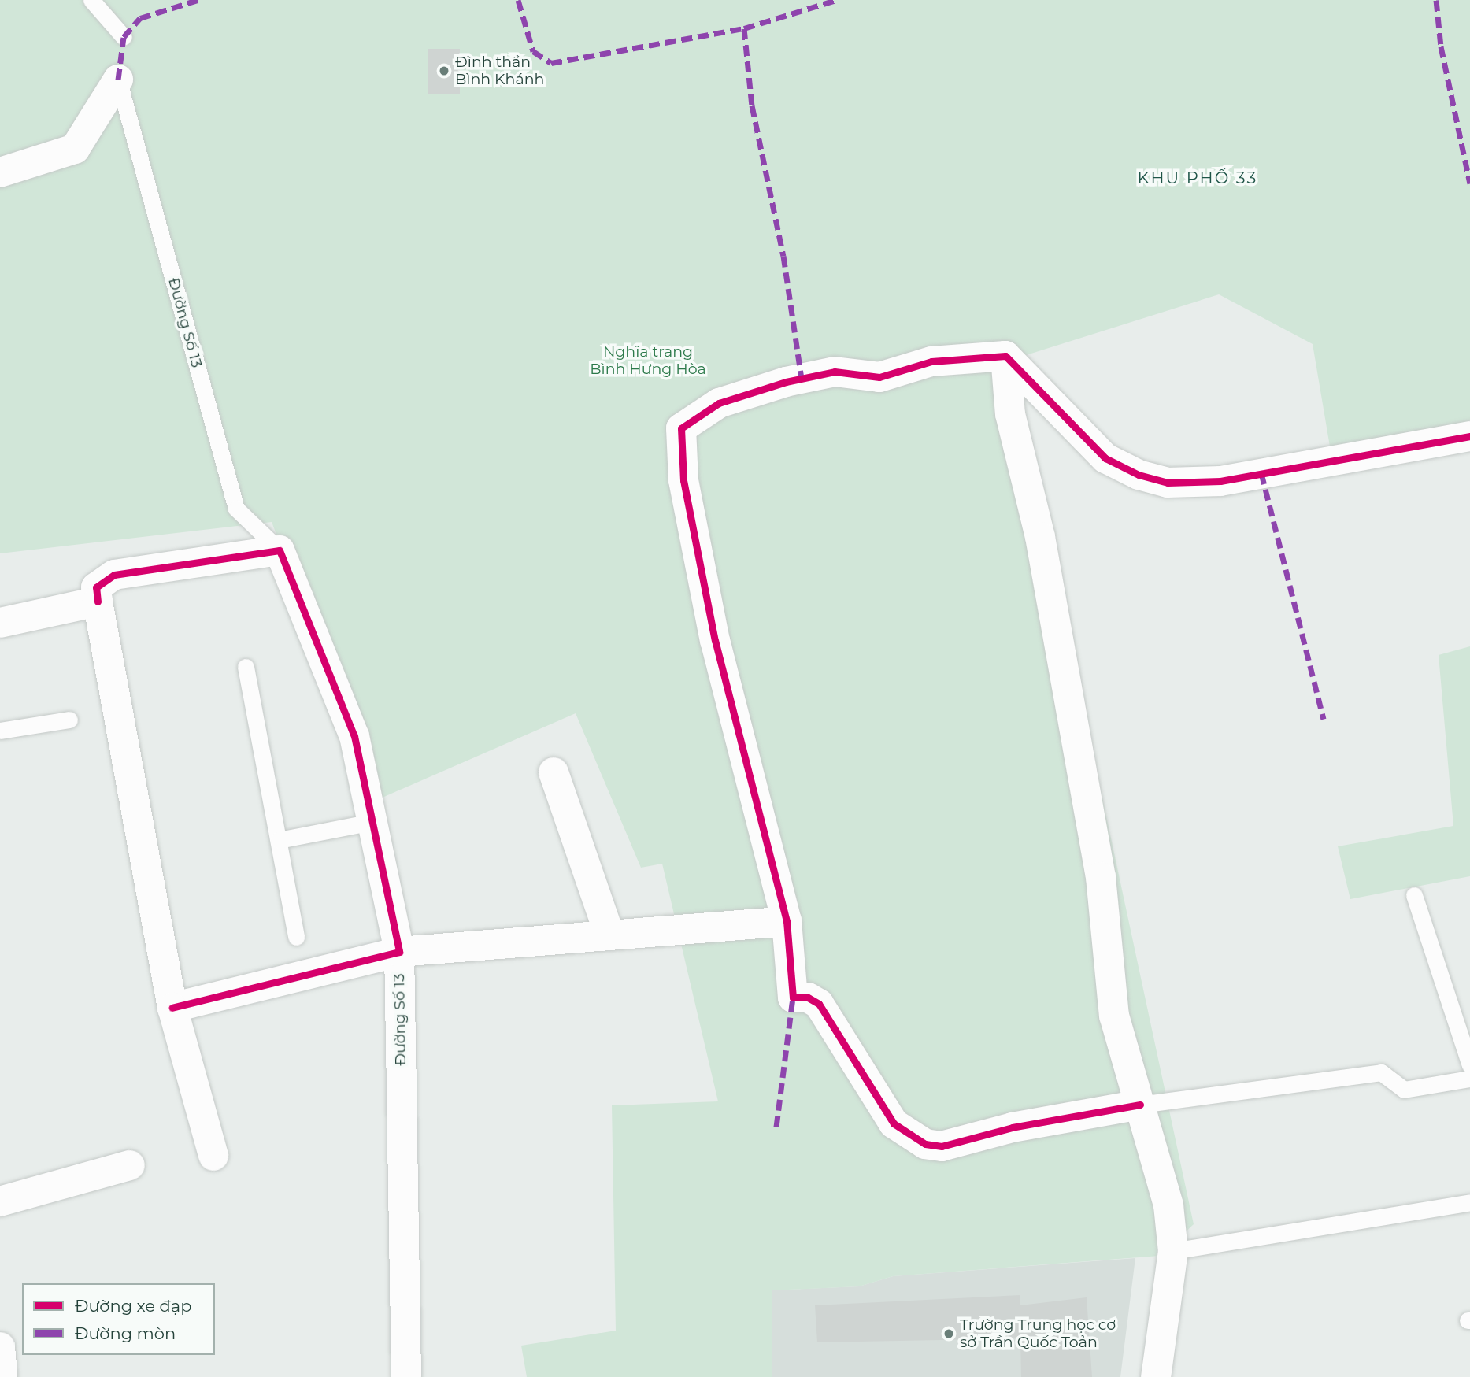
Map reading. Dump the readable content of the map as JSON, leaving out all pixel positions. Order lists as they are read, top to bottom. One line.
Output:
{"streets":{"street":["Đường Số 13"]},"districts":["KHU PHỐ 33"],"parks":["Nghĩa trang Bình Hưng Hòa"],"places":["Đình thần Bình Khánh","Trường Trung học cơ sở Trần Quốc Toản"],"legend":["Đường xe đạp","Đường mòn"]}
